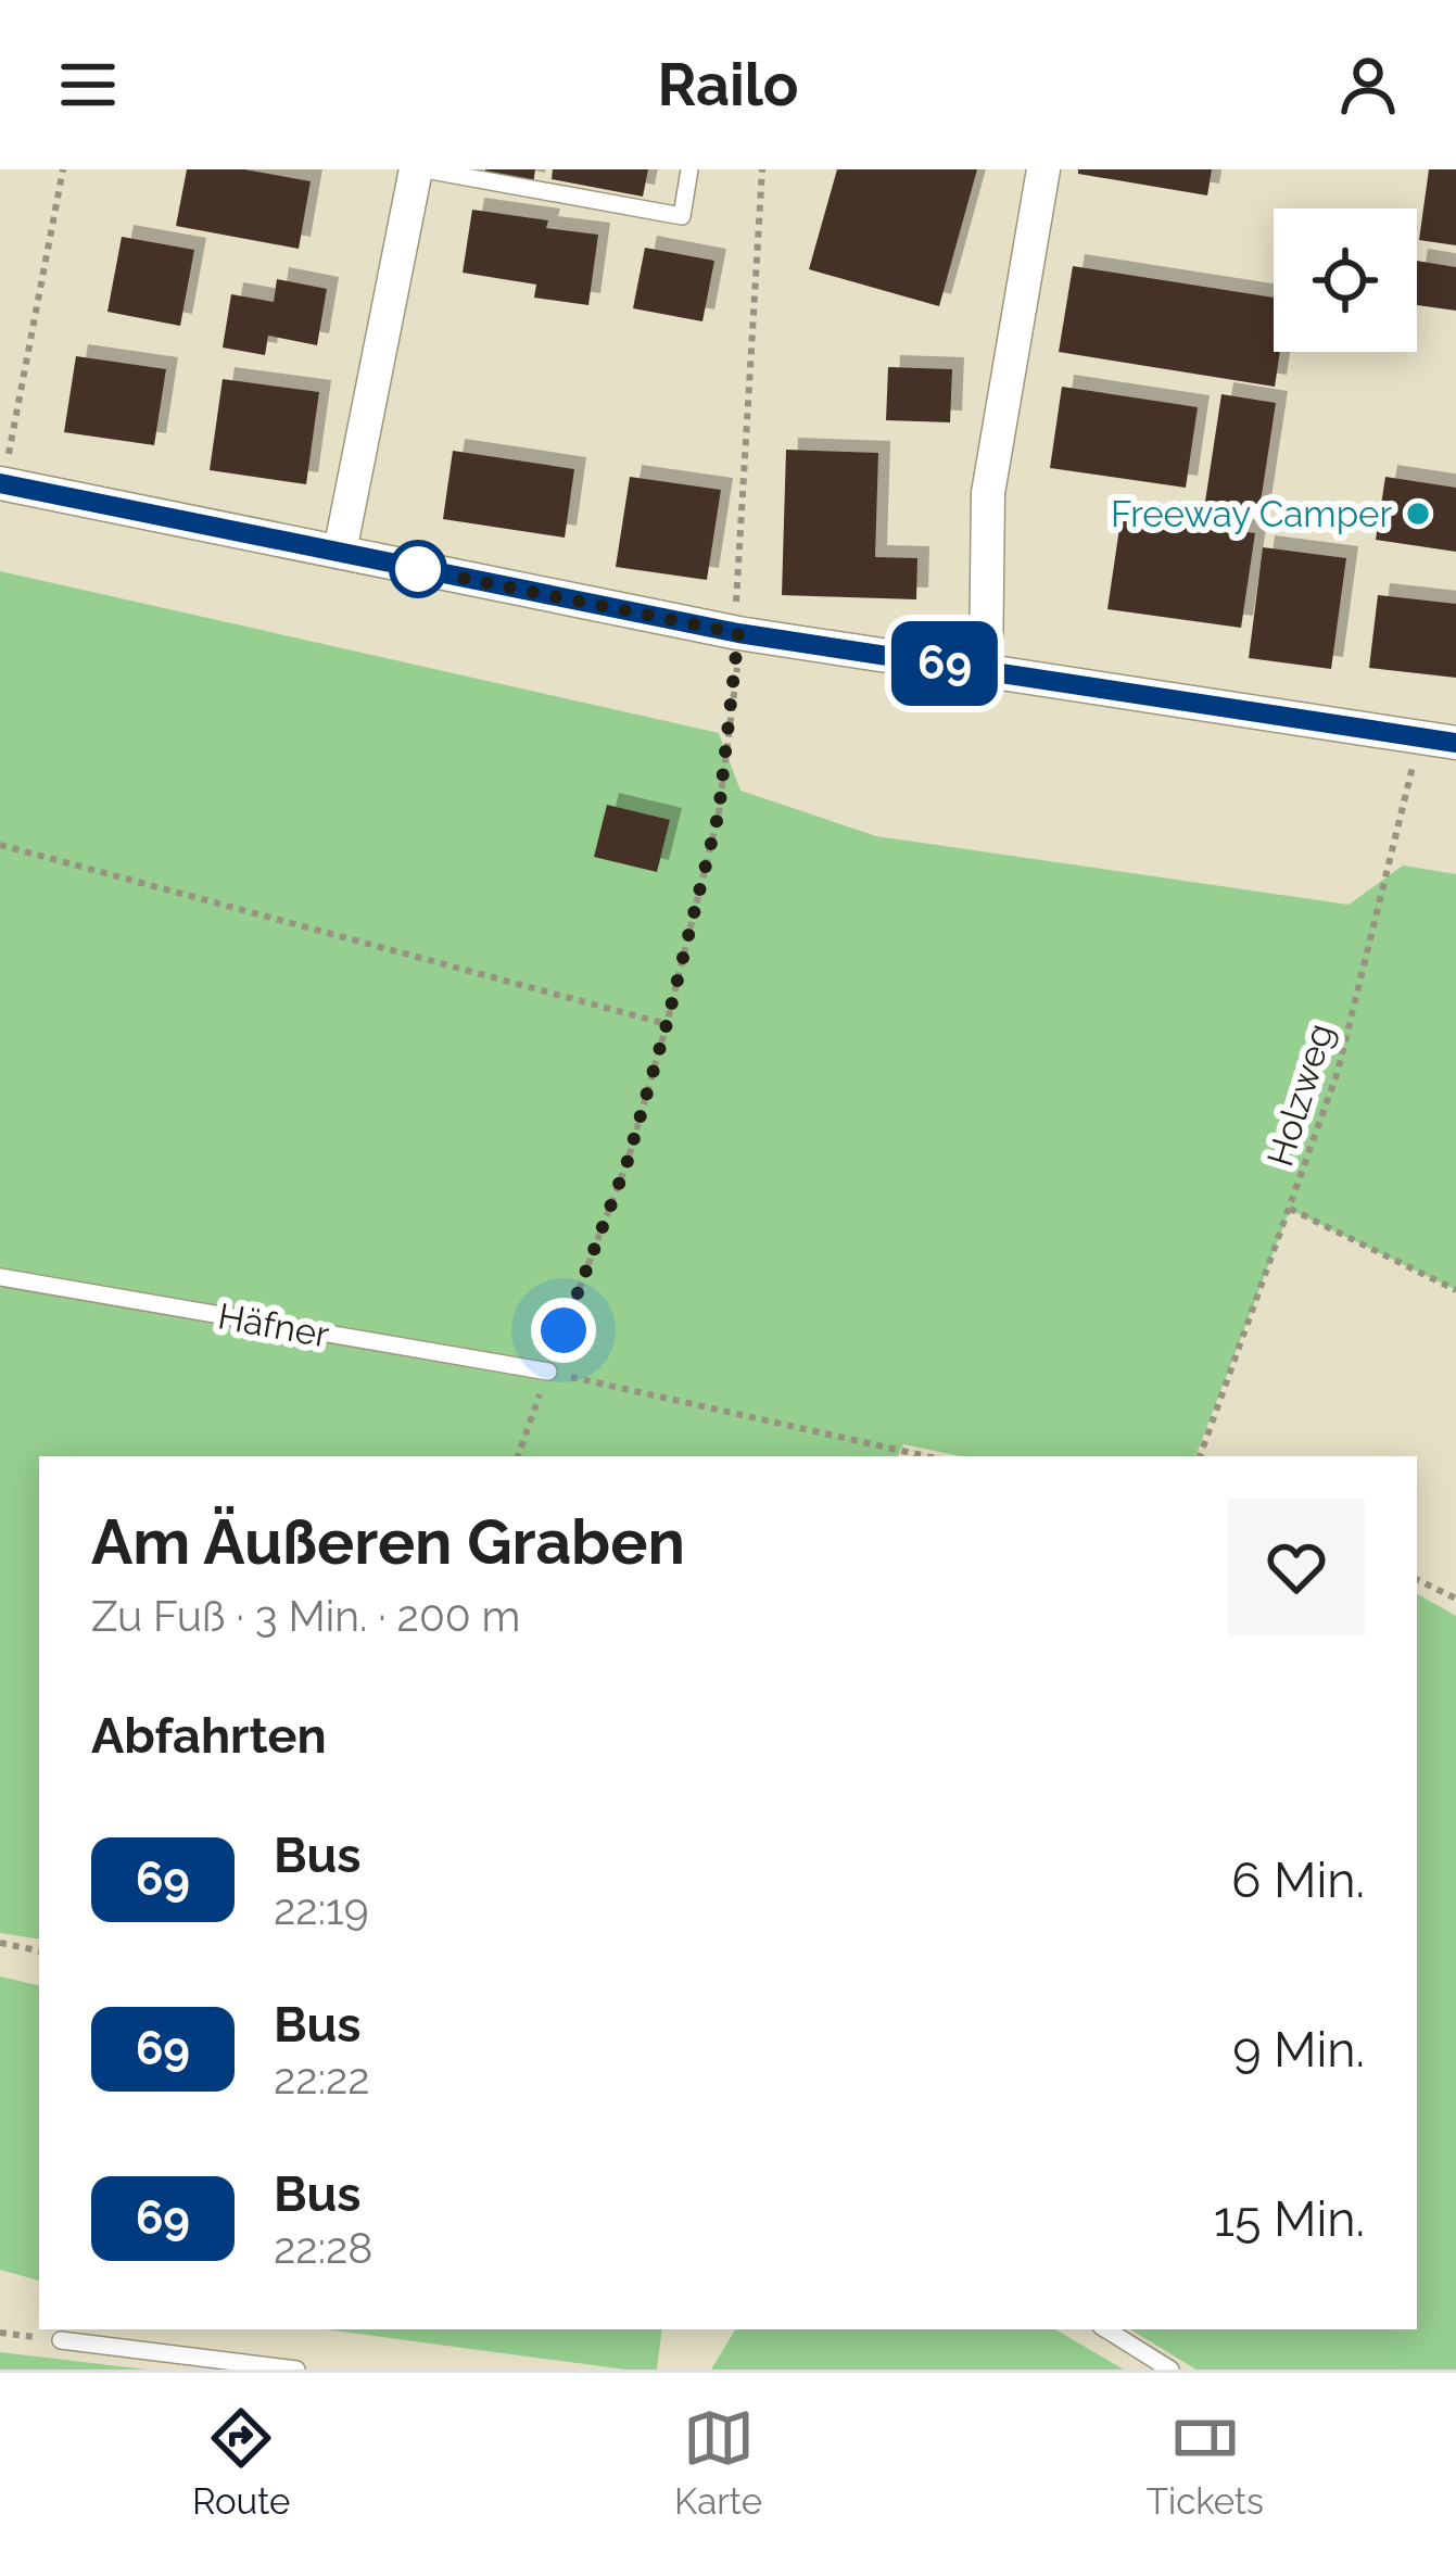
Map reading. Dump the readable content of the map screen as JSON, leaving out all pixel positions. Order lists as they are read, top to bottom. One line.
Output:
{"streets":{"lane":["Häfner"],"path":["Holzweg"]},"places":["Freeway Camper"],"lines":["bus line 69"],"page":{"header":"Railo","on_map":"69","heading":[["Am Äußeren Graben","Zu Fuß · 3 Min. · 200 m"],"Abfahrten"],"list":[{"mark":"69","name":"Bus","note":"22:19","value":"6 Min."},{"mark":"69","name":"Bus","note":"22:22","value":"9 Min."},{"mark":"69","name":"Bus","note":"22:28","value":"15 Min."}],"tabs":["Route","Karte","Tickets"]}}
